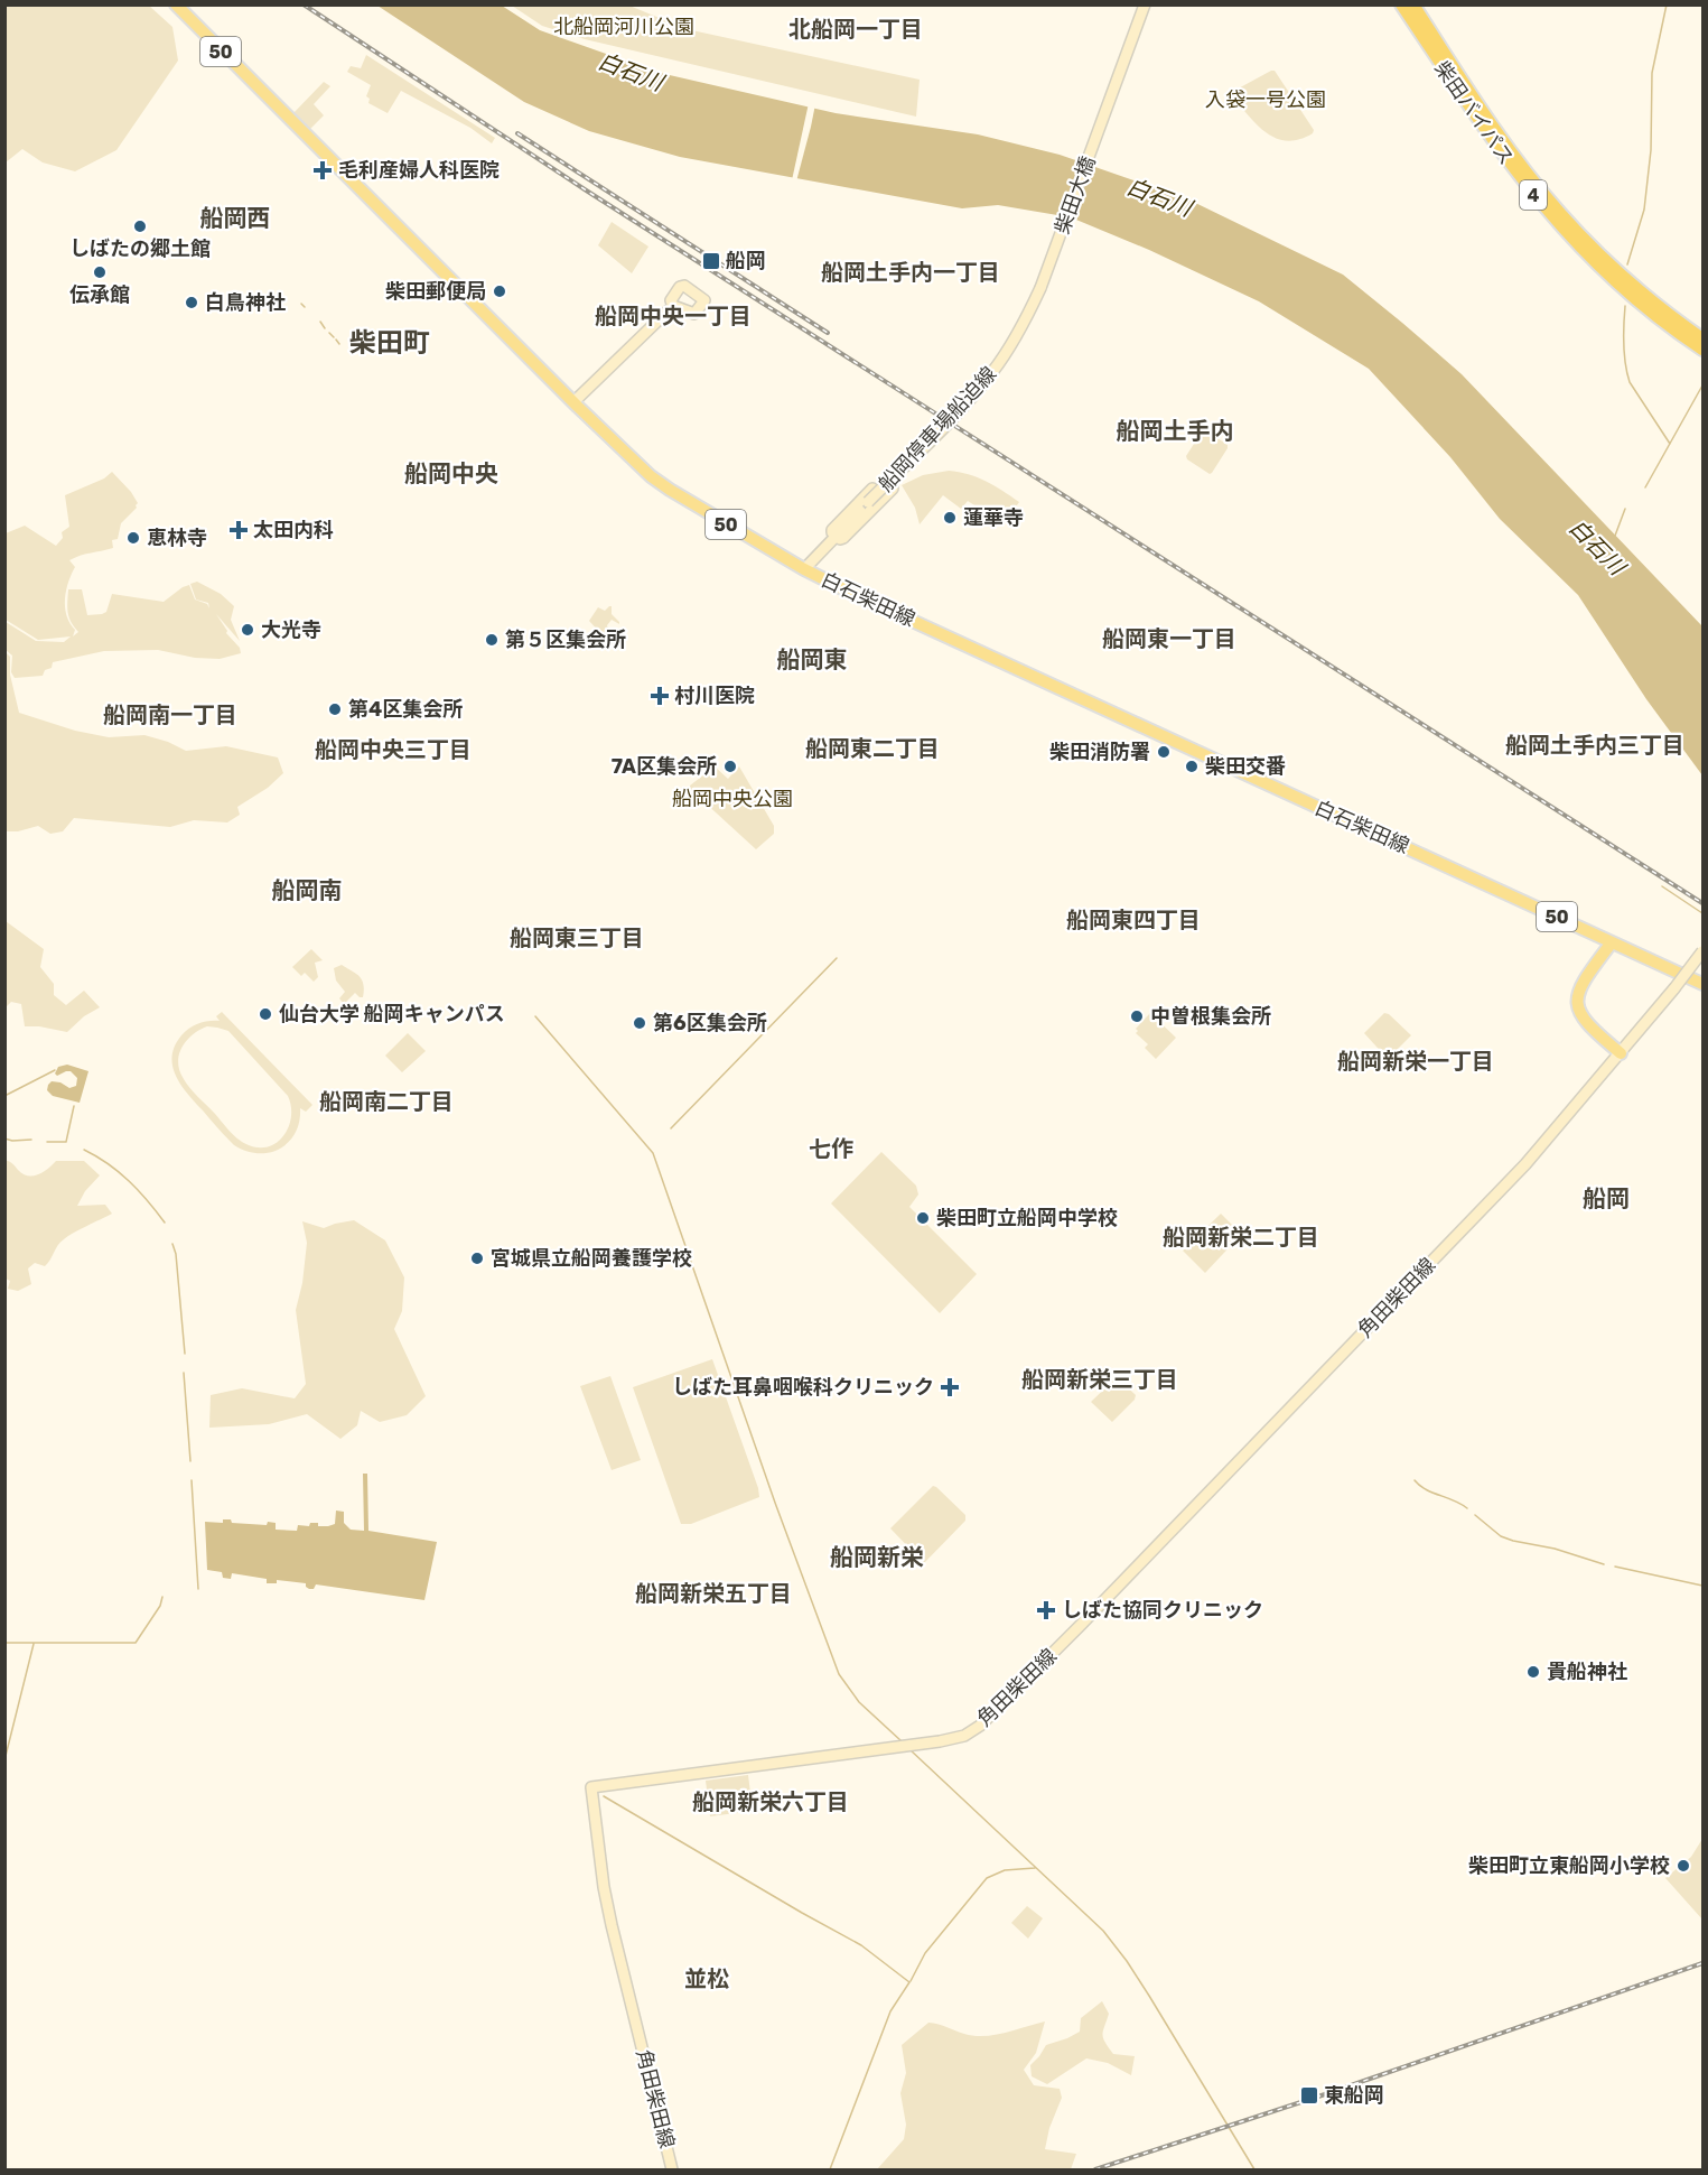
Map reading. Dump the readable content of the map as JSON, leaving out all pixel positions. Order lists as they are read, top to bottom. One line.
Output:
{"streets":{"highway":["柴田バイパス","4"],"main road":["50","柴田大橋","船岡停車場船迫線","白石柴田線","角田柴田線"]},"crossings":[["柴田大橋","船岡停車場船迫線"],["船岡停車場船迫線","白石柴田線"]],"districts":["北船岡一丁目","船岡西","船岡土手内一丁目","船岡中央一丁目","柴田町","船岡土手内","船岡中央","船岡東一丁目","船岡東","船岡南一丁目","船岡土手内三丁目","船岡東二丁目","船岡中央三丁目","船岡南","船岡東四丁目","船岡東三丁目","船岡新栄一丁目","船岡南二丁目","七作","船岡","船岡新栄二丁目","船岡新栄三丁目","船岡新栄","船岡新栄五丁目","船岡新栄六丁目","並松"],"water":["白石川"],"parks":["北船岡河川公園","入袋一号公園","船岡中央公園"],"places":{"health":["毛利産婦人科医院","太田内科","村川医院","しばた耳鼻咽喉科クリニック","しばた協同クリニック"],"other":["しばたの郷土館","伝承館","柴田郵便局","白鳥神社","蓮華寺","恵林寺","大光寺","第５区集会所","第4区集会所","柴田消防署","7A区集会所","柴田交番","仙台大学 船岡キャンパス","中曽根集会所","第6区集会所","柴田町立船岡中学校","宮城県立船岡養護学校","貴船神社","柴田町立東船岡小学校"],"transit":["船岡","東船岡"]}}
